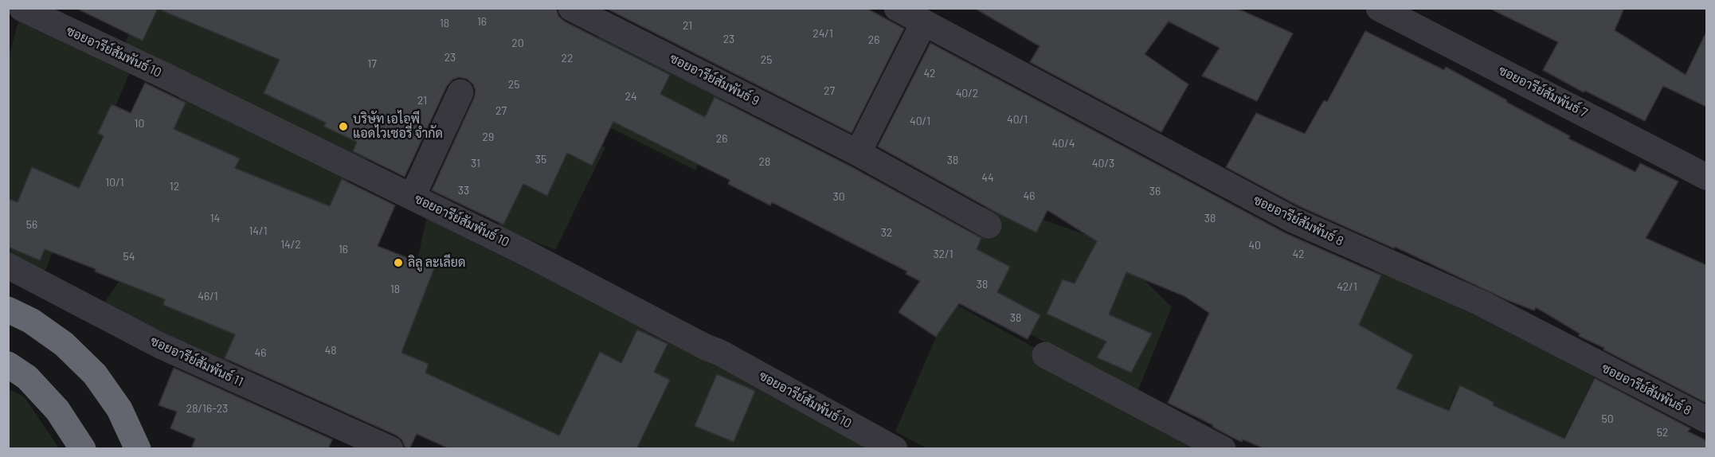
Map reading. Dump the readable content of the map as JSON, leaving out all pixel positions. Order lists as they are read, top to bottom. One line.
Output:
{"streets":{"street":["ซอยอารีย์สัมพันธ์ 10","ซอยอารีย์สัมพันธ์ 9","ซอยอารีย์สัมพันธ์ 7","ซอยอารีย์สัมพันธ์ 8","ซอยอารีย์สัมพันธ์ 11"]},"places":["บริษัท เอไอพี แอดไวเซอรี่ จำกัด","ลิลู ละเลียด"],"house_numbers":["16","18","21","24/1","23","26","20","23","22","25","17","42","25","27","40/2","24","21","27","40/1","40/1","10","29","26","40/4","35","38","28","31","40/3","44","10/1","12","33","36","46","30","14","38","56","14/1","32","14/2","40","16","32/1","42","54","38","42/1","18","46/1","38","48","46","28/16-23","50","52"]}
